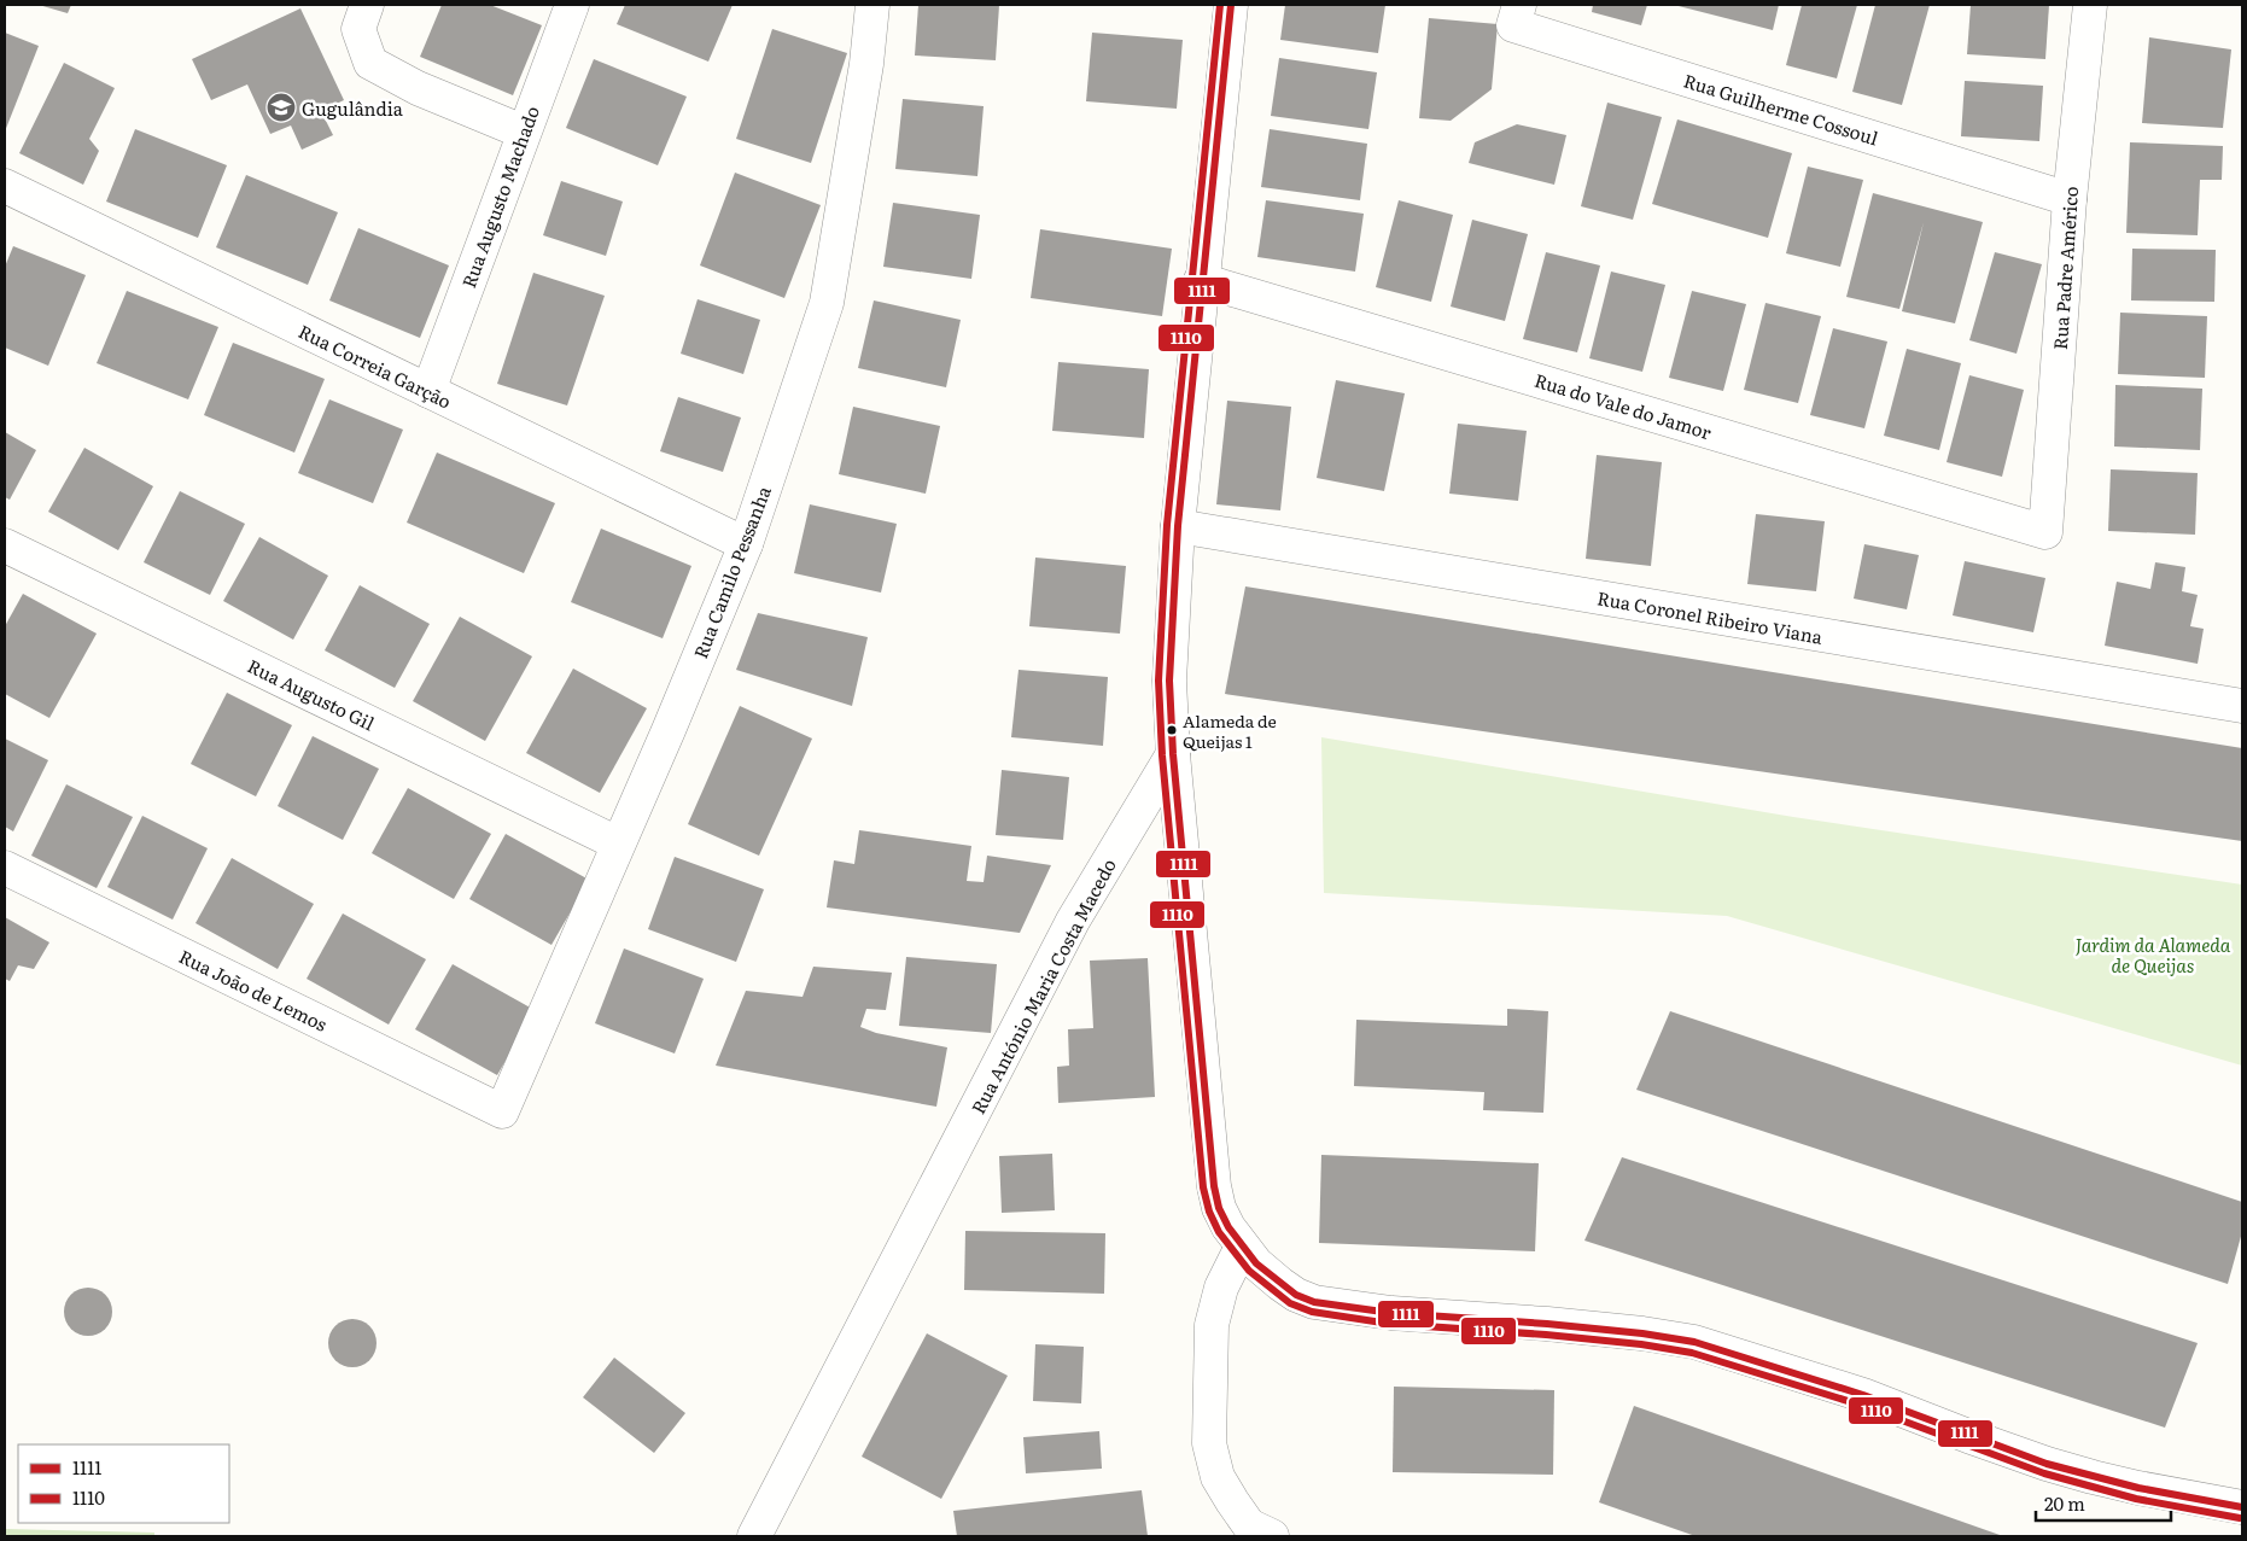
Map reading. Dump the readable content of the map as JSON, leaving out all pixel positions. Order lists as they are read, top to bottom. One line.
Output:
{"streets":{"street":["Rua Guilherme Cossoul","Rua Augusto Machado","Rua Padre Américo","Rua Correia Garção","Rua do Vale do Jamor","Rua Camilo Pessanha","Rua Coronel Ribeiro Viana","Rua Augusto Gil","Rua António Maria Costa Macedo","Rua João de Lemos"]},"crossings":[["Rua Guilherme Cossoul","Rua Padre Américo"],["Rua Augusto Machado","Rua Correia Garção"],["Rua Padre Américo","Rua do Vale do Jamor"],["Rua Correia Garção","Rua Camilo Pessanha"],["Rua Camilo Pessanha","Rua Augusto Gil"],["Rua Camilo Pessanha","Rua João de Lemos"]],"parks":["Jardim da Alameda de Queijas"],"places":{"school or university":["Gugulândia"],"other":["Alameda de Queijas 1"]},"lines":["transit line 1111","transit line 1110"],"legend":["1111","1110"],"scale_bar":"20 m"}
